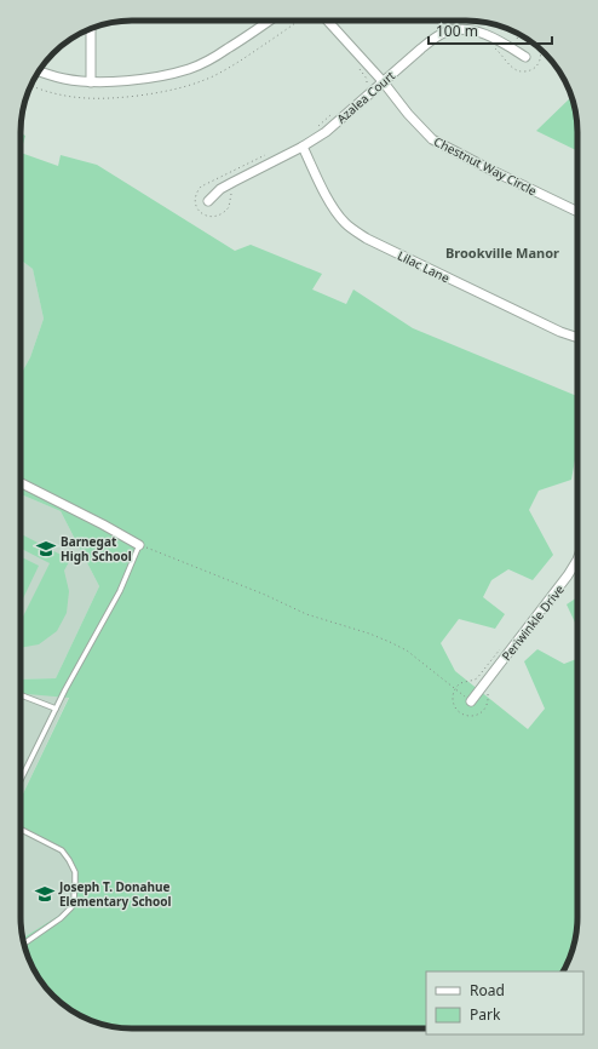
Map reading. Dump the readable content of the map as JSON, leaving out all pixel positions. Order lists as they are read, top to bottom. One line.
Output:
{"streets":{"street":["Azalea Court","Chestnut Way Circle","Lilac Lane","Periwinkle Drive"]},"crossings":[["Azalea Court","Chestnut Way Circle"],["Azalea Court","Lilac Lane"]],"districts":["Brookville Manor"],"places":{"school or university":["Barnegat High School","Joseph T. Donahue Elementary School"]},"legend":["Road","Park"],"scale_bar":"100 m"}
